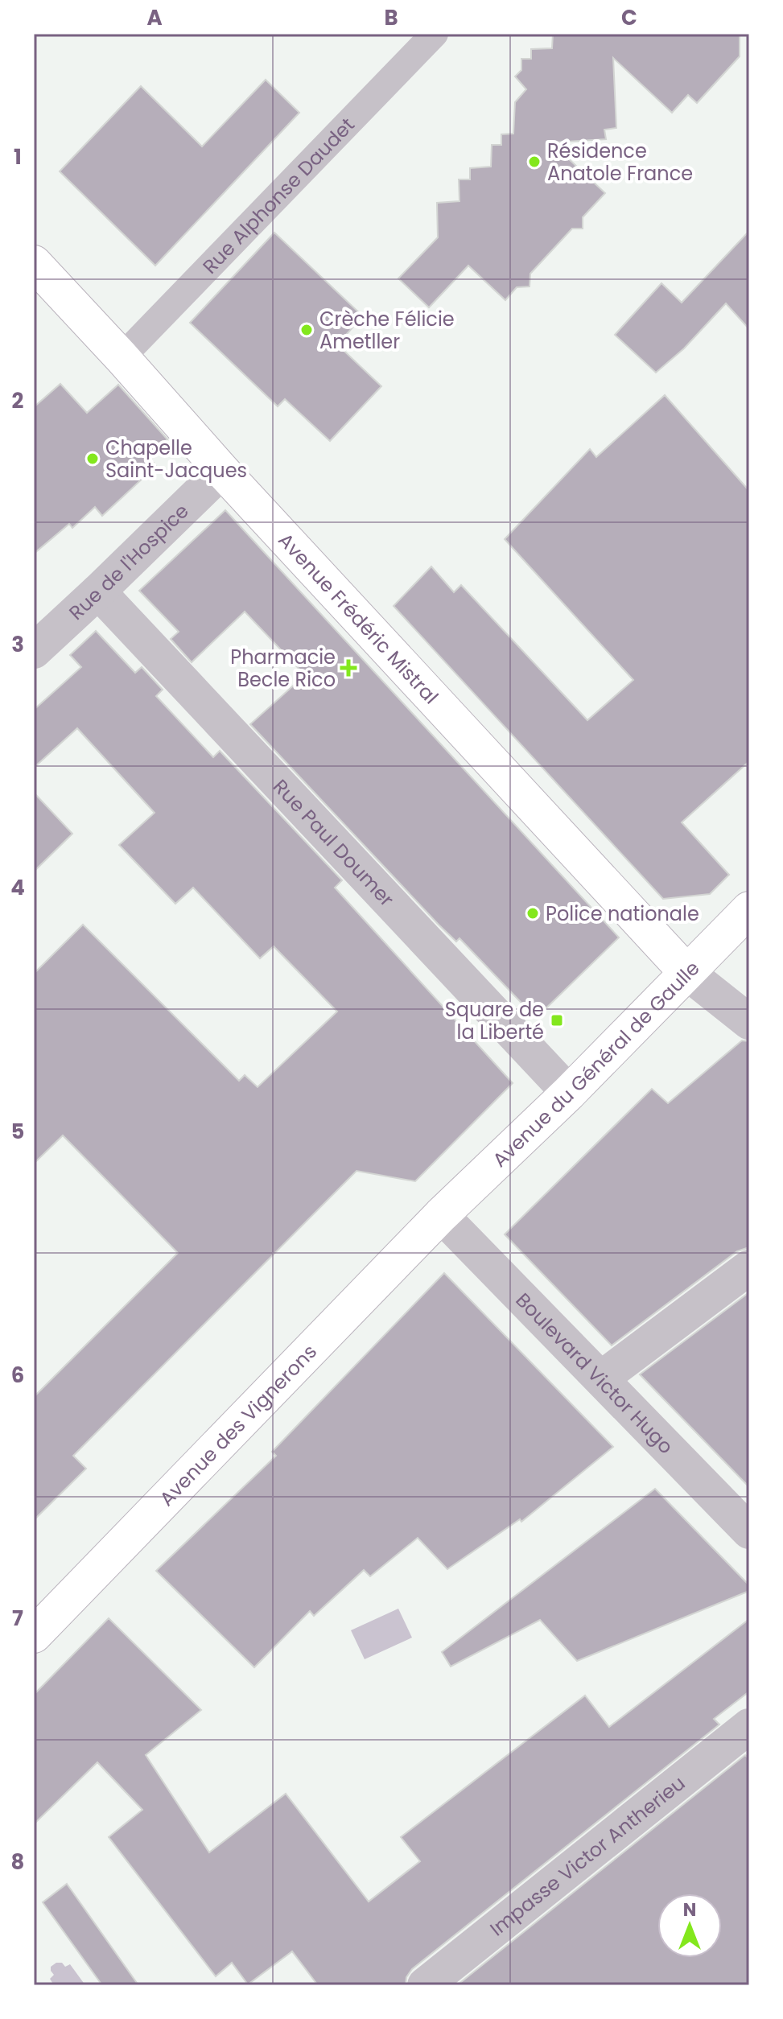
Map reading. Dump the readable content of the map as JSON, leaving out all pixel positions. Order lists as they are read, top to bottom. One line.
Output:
{"streets":{"main road":["Avenue Frédéric Mistral","Avenue du Général de Gaulle","Avenue des Vignerons"],"street":["Rue Alphonse Daudet","Rue de l'Hospice","Rue Paul Doumer","Boulevard Victor Hugo","Impasse Victor Antherieu"]},"crossings":[["Rue Alphonse Daudet","Avenue Frédéric Mistral"],["Rue de l'Hospice","Avenue Frédéric Mistral"],["Rue de l'Hospice","Rue Paul Doumer"],["Avenue Frédéric Mistral","Avenue du Général de Gaulle"],["Rue Paul Doumer","Avenue du Général de Gaulle"],["Avenue du Général de Gaulle","Boulevard Victor Hugo"],["Avenue du Général de Gaulle","Avenue des Vignerons"],["Boulevard Victor Hugo","Avenue des Vignerons"]],"places":{"other":["Résidence Anatole France","Crèche Félicie Ametller","Chapelle Saint-Jacques","Police nationale"],"health":["Pharmacie Becle Rico"],"transit":["Square de la Liberté"]},"north":"top","grid":{"columns":["A","B","C"],"rows":["1","2","3","4","5","6","7","8"]}}
